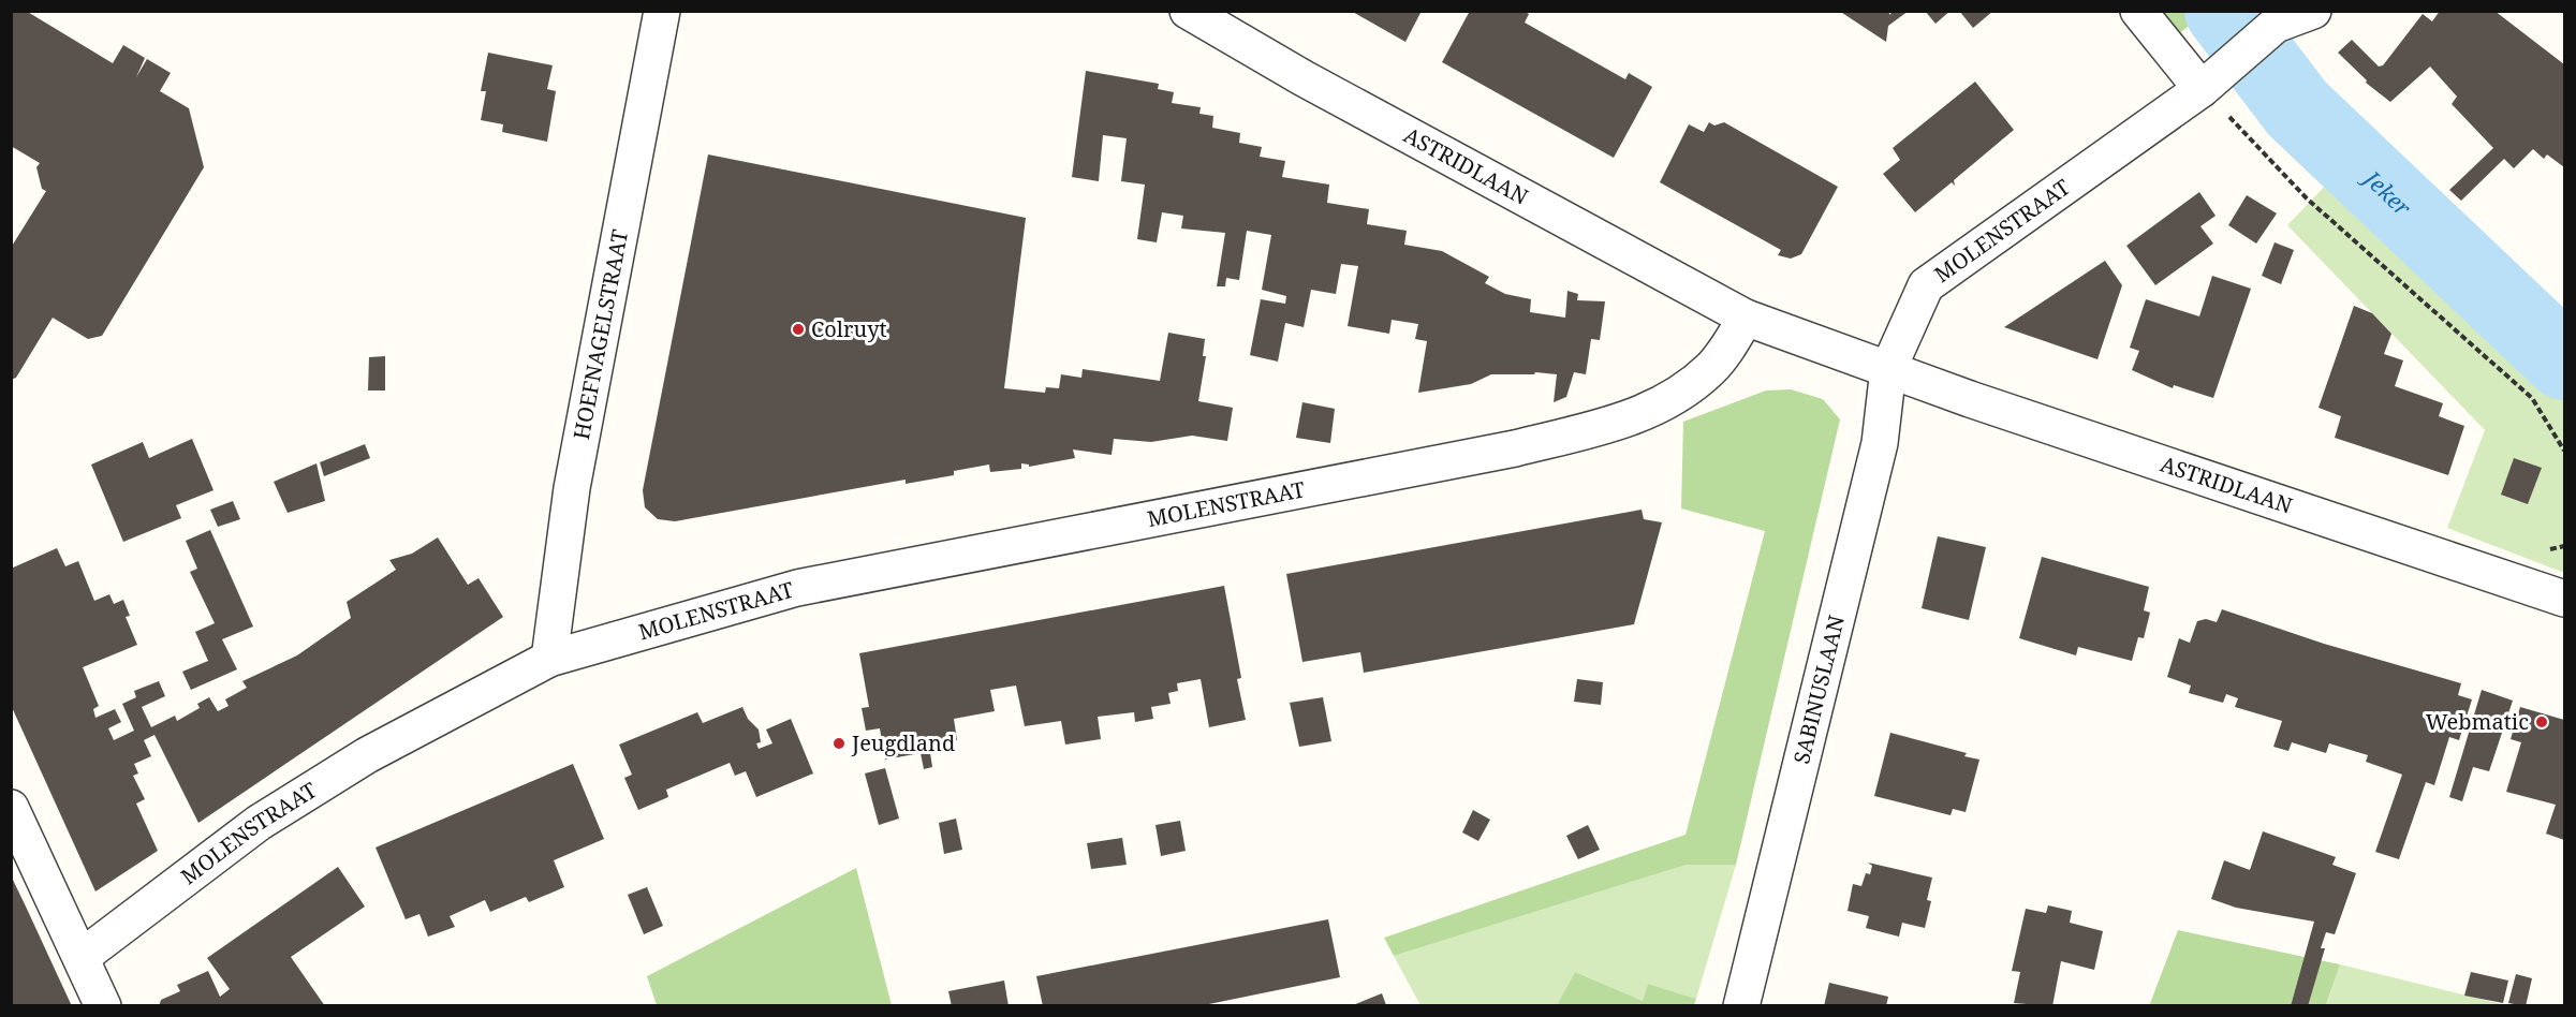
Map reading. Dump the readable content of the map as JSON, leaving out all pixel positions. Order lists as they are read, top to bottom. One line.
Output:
{"streets":{"street":["ASTRIDLAAN","MOLENSTRAAT","HOEFNAGELSTRAAT","SABINUSLAAN"]},"crossings":[["ASTRIDLAAN","MOLENSTRAAT"],["ASTRIDLAAN","SABINUSLAAN"],["MOLENSTRAAT","HOEFNAGELSTRAAT"],["MOLENSTRAAT","SABINUSLAAN"]],"water":["Jeker"],"places":["Colruyt","Webmatic","Jeugdland"]}
